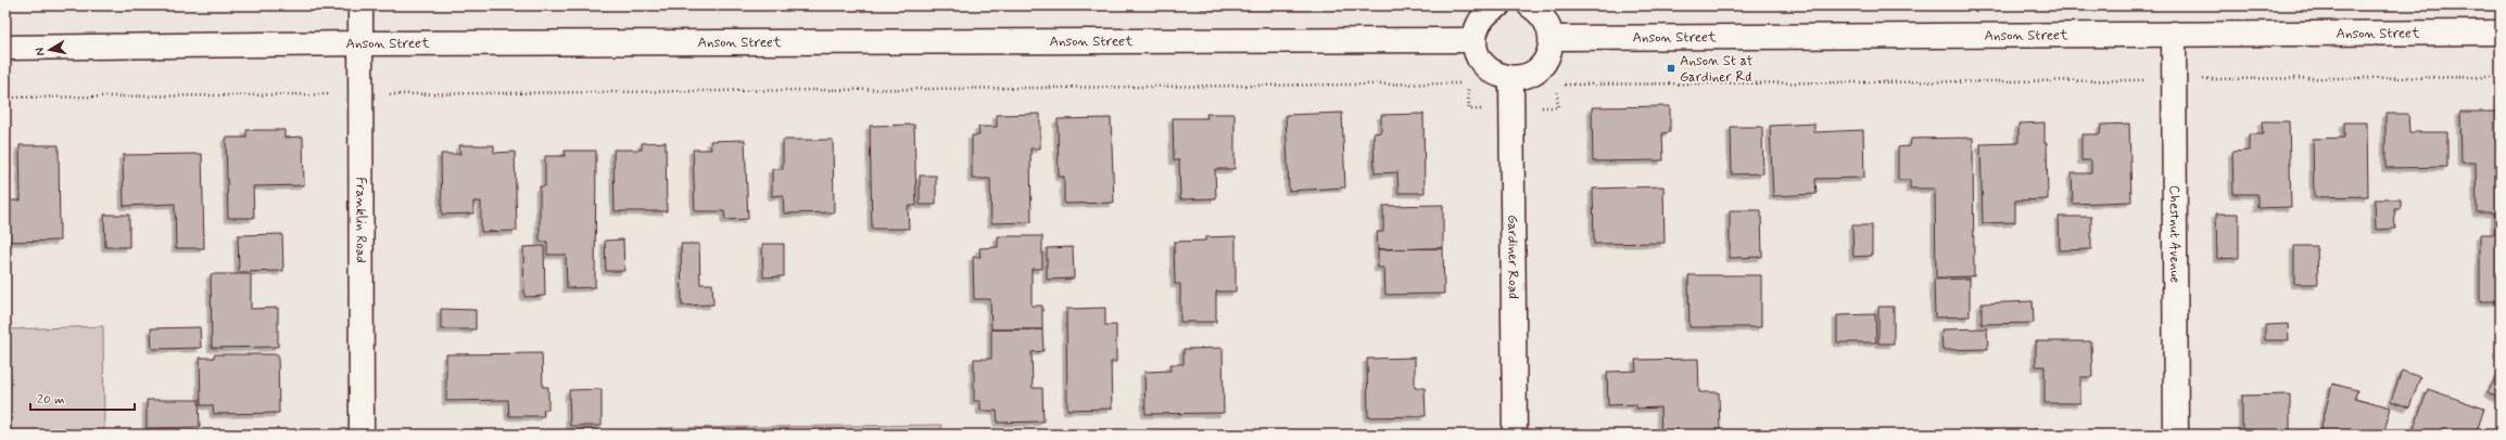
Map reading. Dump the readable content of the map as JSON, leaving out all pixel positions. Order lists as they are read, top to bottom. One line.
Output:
{"streets":{"street":["Anson Street","Franklin Road","Chestnut Avenue","Gardiner Road"]},"crossings":[["Anson Street","Franklin Road"],["Anson Street","Chestnut Avenue"]],"places":{"transit":["Anson St at Gardiner Rd"]},"scale_bar":"20 m","north":"left"}
